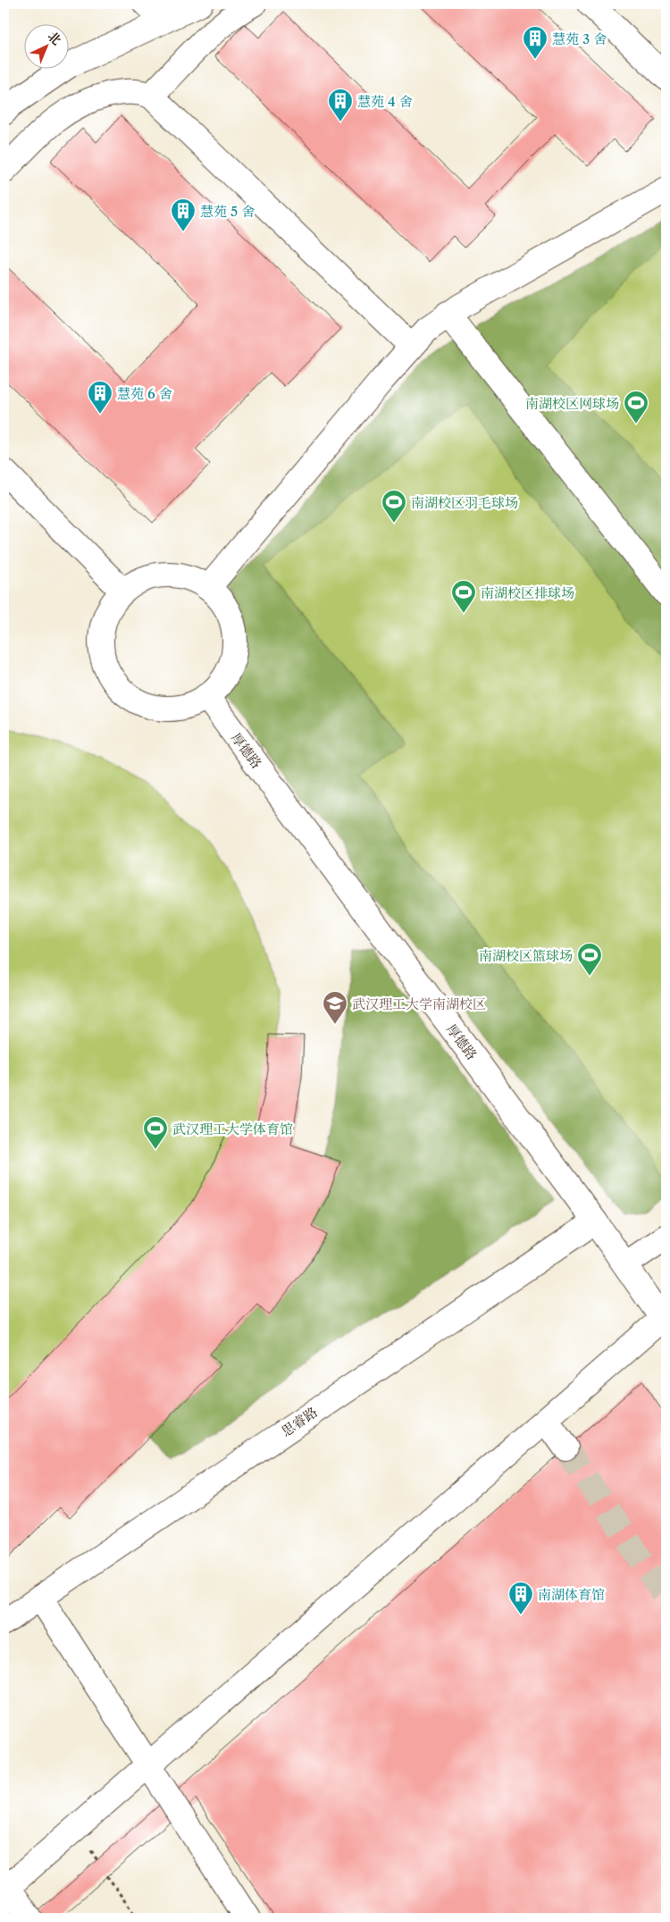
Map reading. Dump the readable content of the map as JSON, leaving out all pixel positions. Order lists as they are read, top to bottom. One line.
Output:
{"streets":{"street":["厚德路","思睿路"]},"crossings":[["厚德路","思睿路"]],"places":{"building":["慧苑 3 舍","慧苑 4 舍","慧苑 5 舍","慧苑 6 舍","南湖体育馆"],"sports":["南湖校区网球场","南湖校区羽毛球场","南湖校区排球场","南湖校区篮球场","武汉理工大学体育馆"],"school or university":["武汉理工大学南湖校区"]},"north":"top right"}
